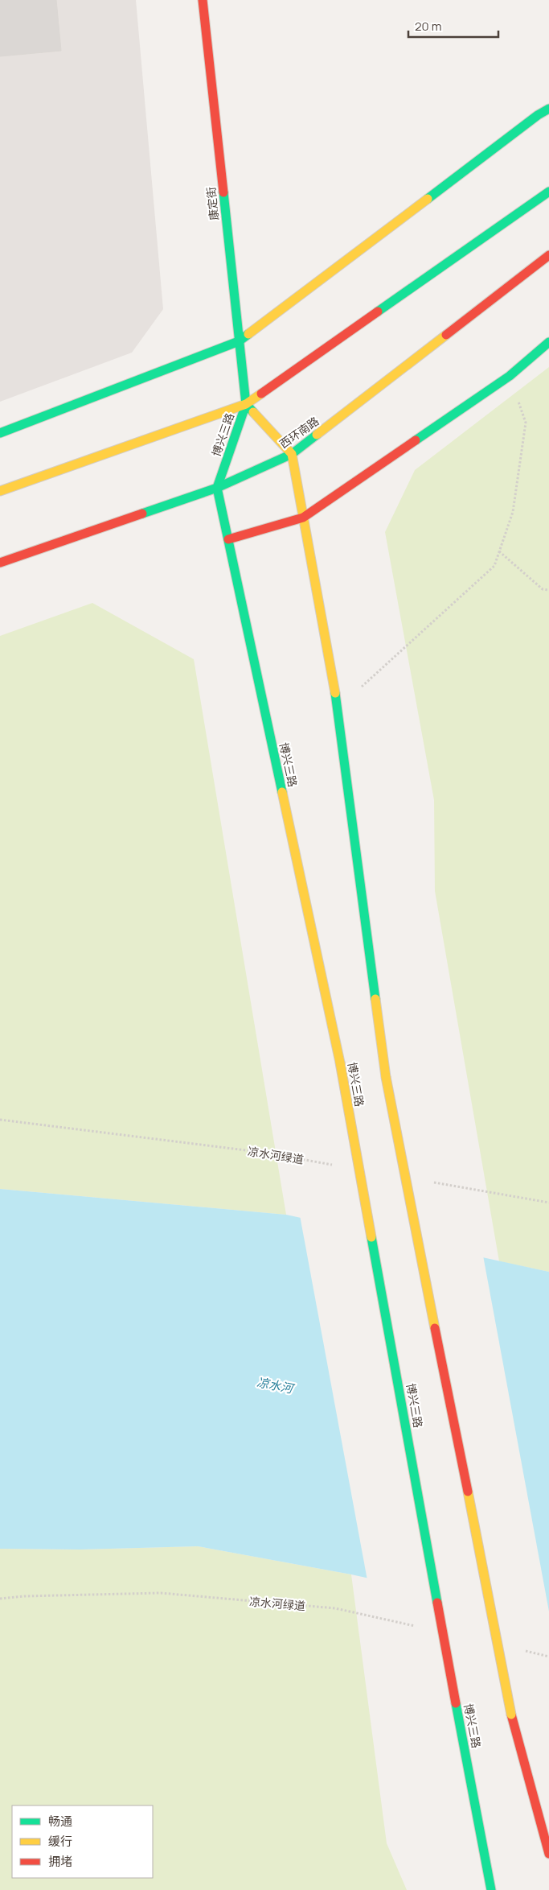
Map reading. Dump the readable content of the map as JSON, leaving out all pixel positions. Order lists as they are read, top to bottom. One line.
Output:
{"streets":{"main road":["康定街","西环南路","博兴三路"],"path":["凉水河绿道"]},"crossings":[["康定街","博兴三路"],["西环南路","博兴三路"]],"water":["凉水河"],"legend":["畅通","缓行","拥堵"],"scale_bar":"20 m"}
